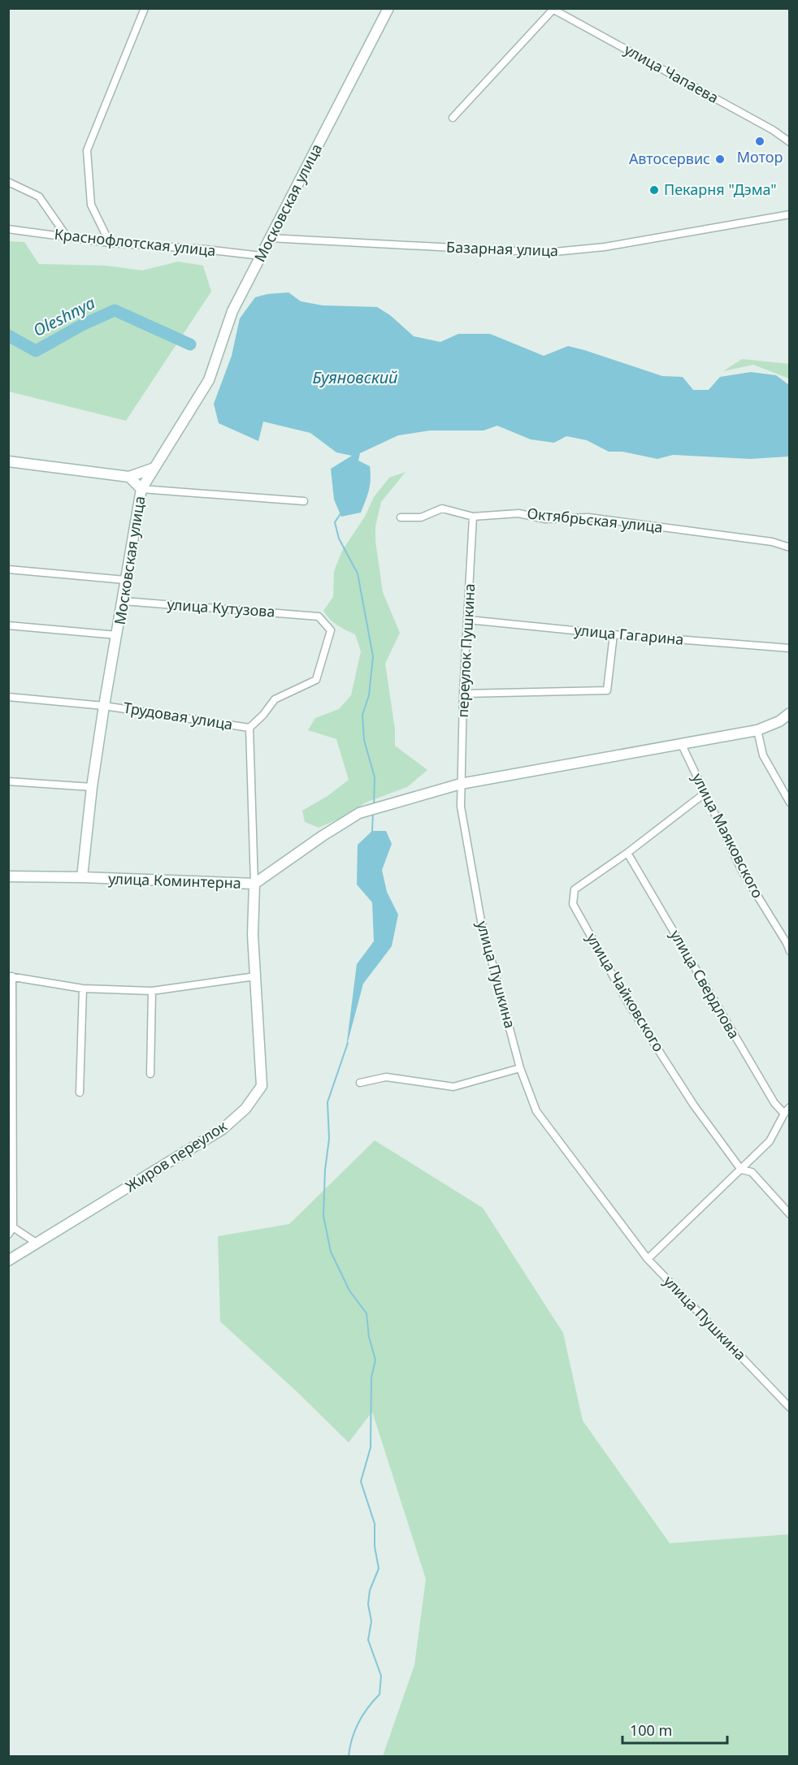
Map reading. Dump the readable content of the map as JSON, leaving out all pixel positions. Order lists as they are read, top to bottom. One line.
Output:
{"streets":{"street":["улица Чапаева","Московская улица","Краснофлотская улица","Базарная улица","Октябрьская улица","улица Кутузова","улица Гагарина","переулок Пушкина","Трудовая улица","улица Маяковского","улица Коминтерна","улица Пушкина","улица Свердлова","улица Чайковского","Жиров переулок"]},"crossings":[["Московская улица","Краснофлотская улица"],["Московская улица","Базарная улица"],["Московская улица","улица Кутузова"],["Московская улица","Трудовая улица"],["Московская улица","улица Коминтерна"],["Октябрьская улица","переулок Пушкина"],["улица Кутузова","Трудовая улица"],["улица Гагарина","переулок Пушкина"],["переулок Пушкина","улица Коминтерна"],["переулок Пушкина","улица Пушкина"],["Трудовая улица","улица Коминтерна"],["Трудовая улица","Жиров переулок"],["улица Маяковского","улица Чайковского"],["улица Коминтерна","улица Пушкина"],["улица Коминтерна","Жиров переулок"],["улица Свердлова","улица Чайковского"]],"water":["Oleshnya","Буяновский"],"places":["Мотор","Автосервис","Пекарня \"Дэма\""],"scale_bar":"100 m"}
